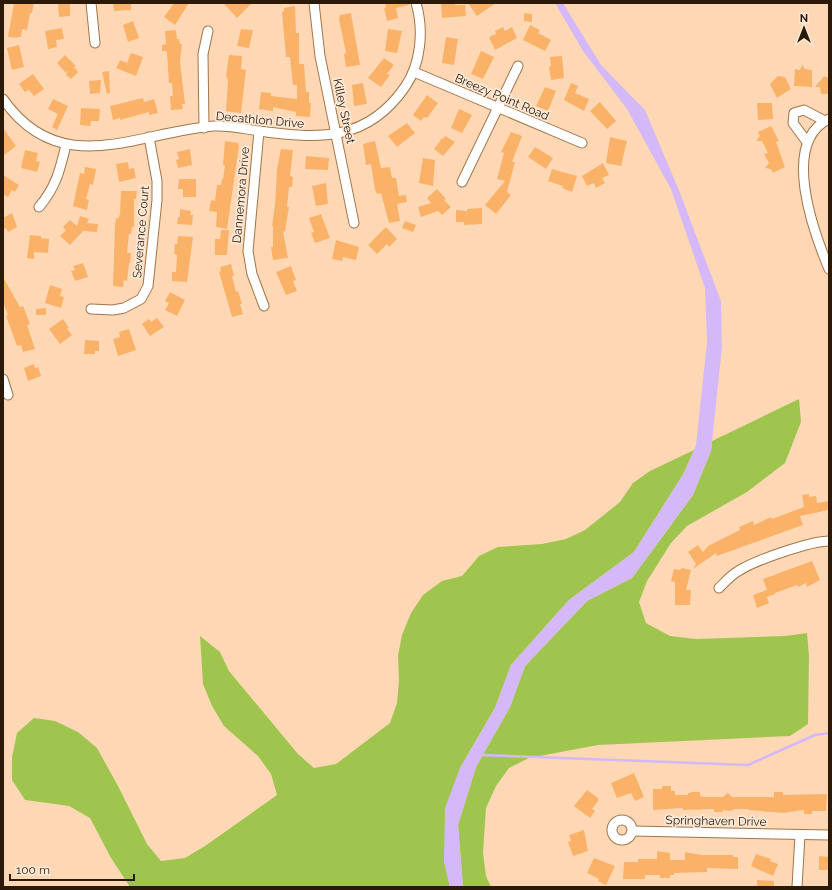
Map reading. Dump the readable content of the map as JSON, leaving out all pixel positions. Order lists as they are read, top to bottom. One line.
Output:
{"streets":{"street":["Breezy Point Road","Killey Street","Decathlon Drive","Dannemora Drive","Severance Court","Springhaven Drive"]},"crossings":[["Breezy Point Road","Decathlon Drive"],["Killey Street","Decathlon Drive"],["Decathlon Drive","Dannemora Drive"],["Decathlon Drive","Severance Court"]],"scale_bar":"100 m","north":"top"}
